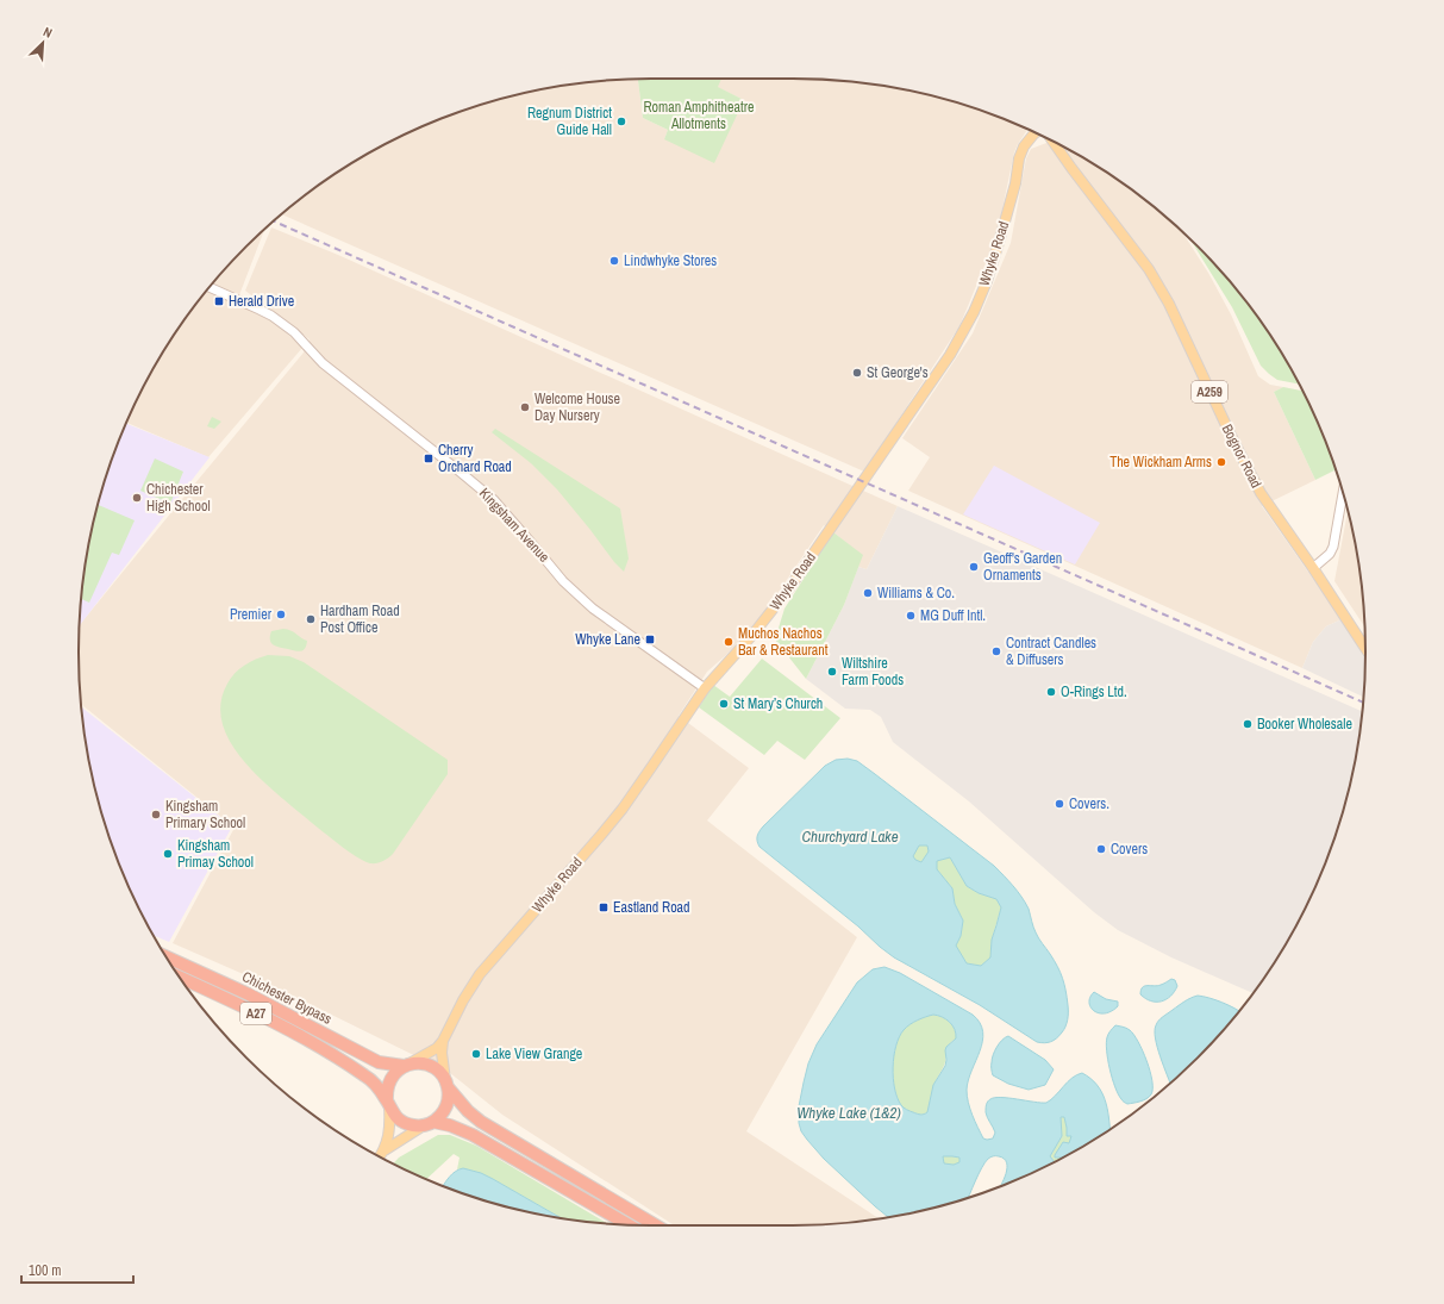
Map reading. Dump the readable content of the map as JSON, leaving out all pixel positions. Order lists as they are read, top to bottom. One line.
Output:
{"streets":{"highway":["Chichester Bypass","A27"],"main road":["Whyke Road","A259","Bognor Road"],"street":["Kingsham Avenue"]},"crossings":[["Whyke Road","Kingsham Avenue"],["Whyke Road","Chichester Bypass"]],"water":["Churchyard Lake","Whyke Lake (1&2)"],"parks":["Roman Amphitheatre Allotments"],"places":{"other":["Regnum District Guide Hall","Lindwhyke Stores","St George's","Welcome House Day Nursery","The Wickham Arms","Chichester High School","Geoff's Garden Ornaments","Williams & Co.","Premier","MG Duff Intl.","Hardham Road Post Office","Muchos Nachos Bar & Restaurant","Contract Candles & Diffusers","Wiltshire Farm Foods","O-Rings Ltd.","St Mary’s Church","Booker Wholesale","Covers.","Kingsham Primary School","Covers","Kingsham Primay School","Lake View Grange"],"transit":["Herald Drive","Cherry Orchard Road","Whyke Lane","Eastland Road"]},"scale_bar":"100 m","north":"top right"}
